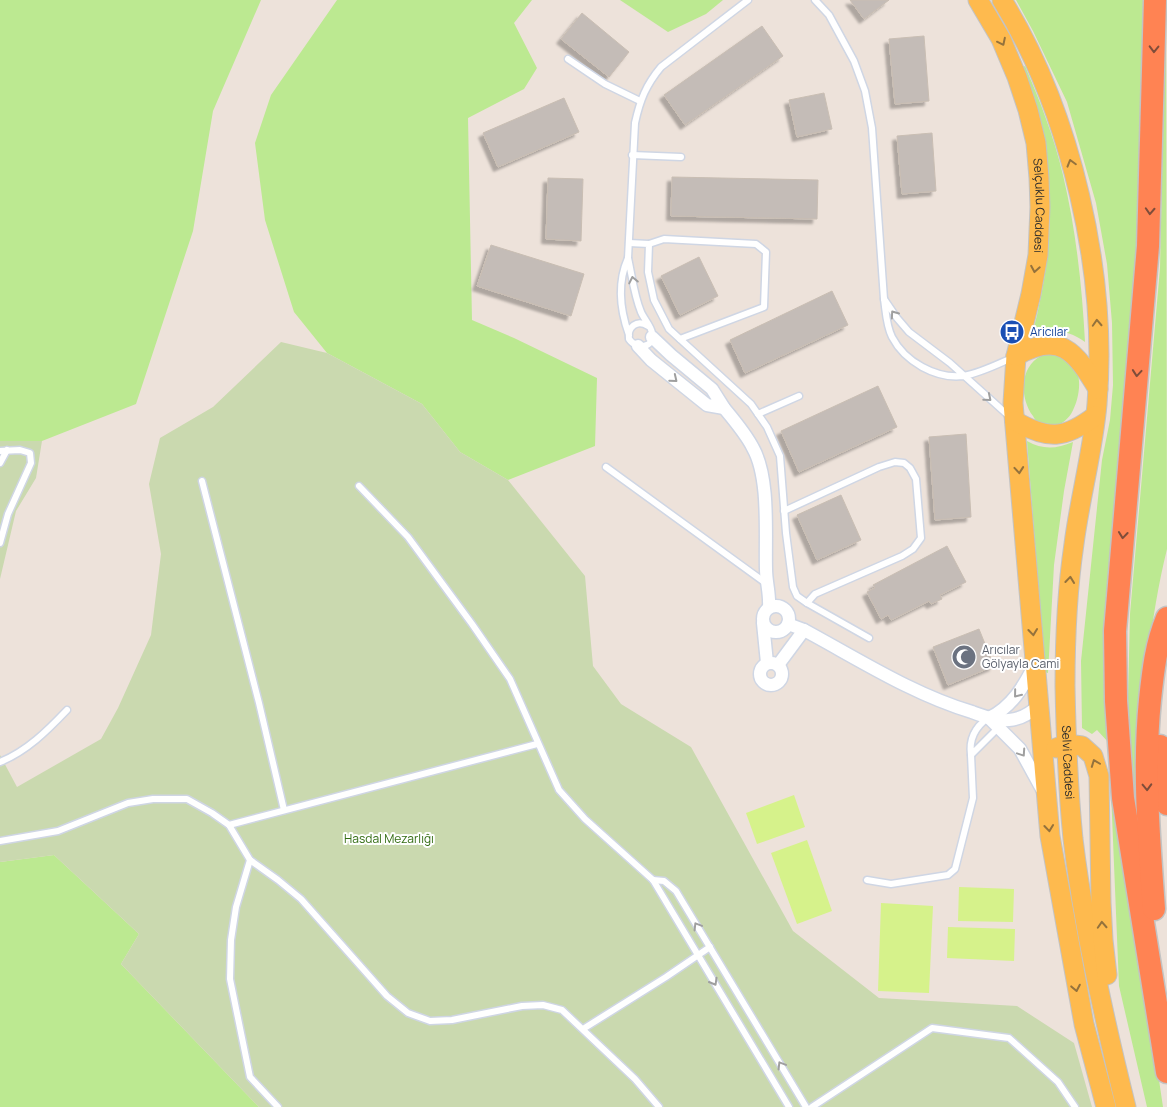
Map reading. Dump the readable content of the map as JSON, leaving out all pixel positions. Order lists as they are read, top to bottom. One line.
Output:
{"streets":{"main road":["Selçuklu Caddesi","Selvi Caddesi"]},"crossings":[["Selçuklu Caddesi","Selvi Caddesi"]],"parks":["Hasdal Mezarlığı"],"places":{"bus stop":["Aricılar"],"mosque":["Arıcılar Gölyayla Cami"]}}
